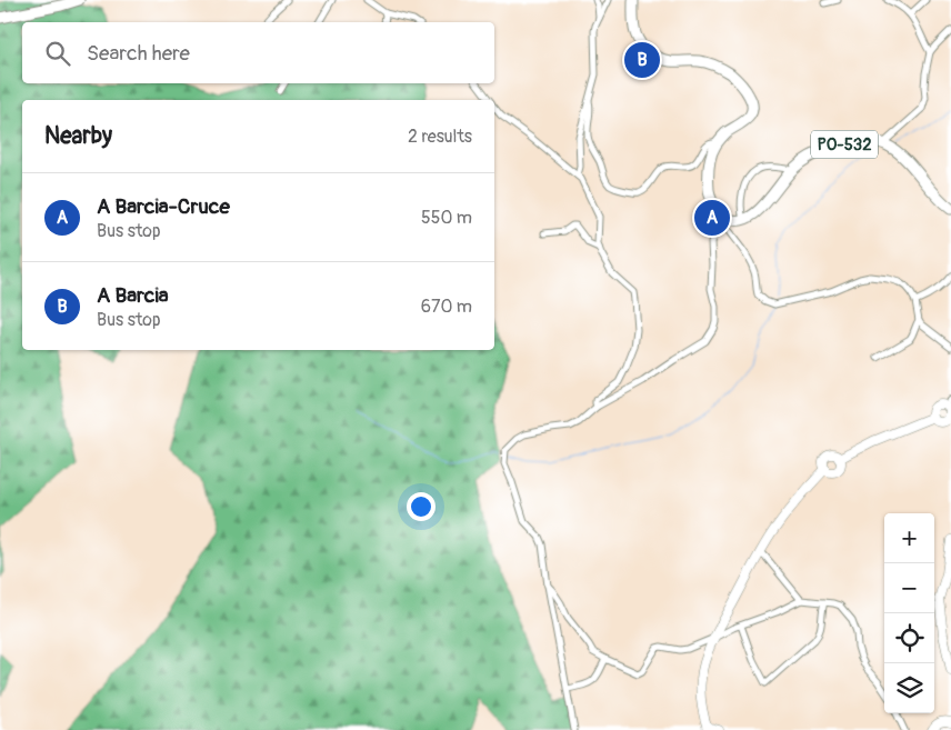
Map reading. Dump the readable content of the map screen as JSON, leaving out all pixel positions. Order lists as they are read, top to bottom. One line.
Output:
{"streets":{"main road":["PO-532"]},"page":{"search":"Search here","pins":["B","A"],"heading":["Nearby","2 results"],"list":[{"mark":"A","name":"A Barcia-Cruce","note":"Bus stop","value":"550 m"},{"mark":"B","name":"A Barcia","note":"Bus stop","value":"670 m"}],"map_buttons":["+","−"]}}
